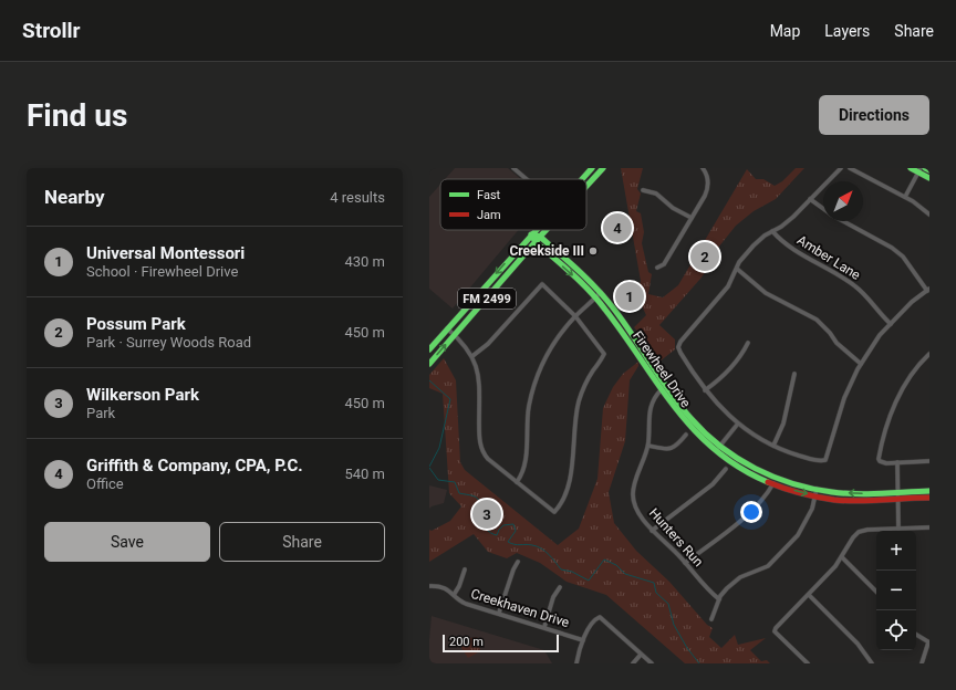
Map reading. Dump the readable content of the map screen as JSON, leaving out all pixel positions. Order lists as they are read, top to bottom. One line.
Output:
{"streets":{"street":["Amber Lane","FM 2499","Firewheel Drive","Hunters Run","Creekhaven Drive"]},"crossings":[["FM 2499","Firewheel Drive"],["Firewheel Drive","Hunters Run"]],"places":["Creekside III"],"legend":["Fast","Jam"],"scale_bar":"200 m","north":"top right","page":{"header":"Strollr","nav":["Map","Layers","Share"],"buttons":["Directions",["Save","Share"]],"title":"Find us","heading":["Nearby","4 results"],"pins":["4","2","1","3"],"list":[{"mark":"1","name":"Universal Montessori","note":"School · Firewheel Drive","value":"430 m"},{"mark":"2","name":"Possum Park","note":"Park · Surrey Woods Road","value":"450 m"},{"mark":"3","name":"Wilkerson Park","note":"Park","value":"450 m"},{"mark":"4","name":"Griffith & Company, CPA, P.C.","note":"Office","value":"540 m"}],"map_buttons":["+","−"],"scale":"200 m"}}
